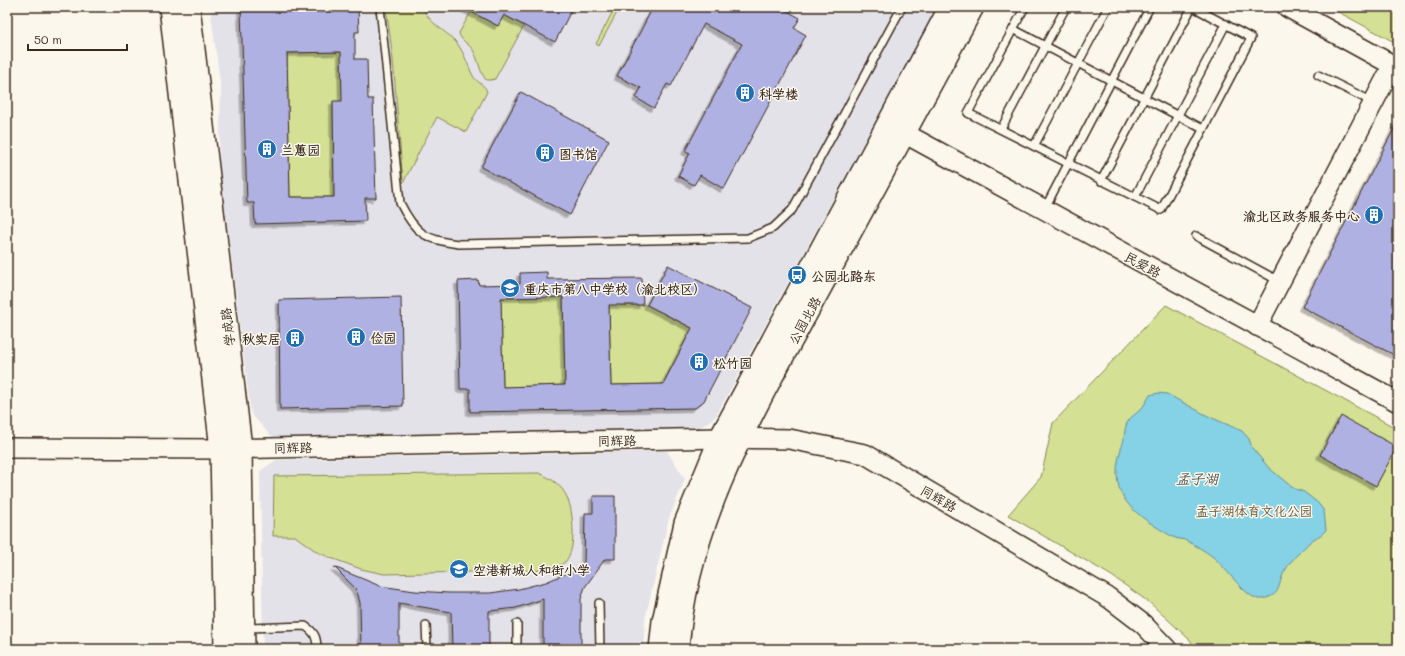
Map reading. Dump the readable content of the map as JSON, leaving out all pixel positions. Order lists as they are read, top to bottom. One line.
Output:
{"streets":{"main road":["公园北路","学成路"],"street":["民爱路","同辉路"]},"crossings":[["民爱路","公园北路"],["公园北路","同辉路"],["学成路","同辉路"]],"water":["孟子湖"],"parks":["孟子湖体育文化公园"],"places":{"building":["科学楼","兰蕙园","图书馆","渝北区政务服务中心","俭园","秋实居","松竹园"],"bus stop":["公园北路东"],"school or university":["重庆市第八中学校（渝北校区）","空港新城人和街小学"]},"scale_bar":"50 m"}
